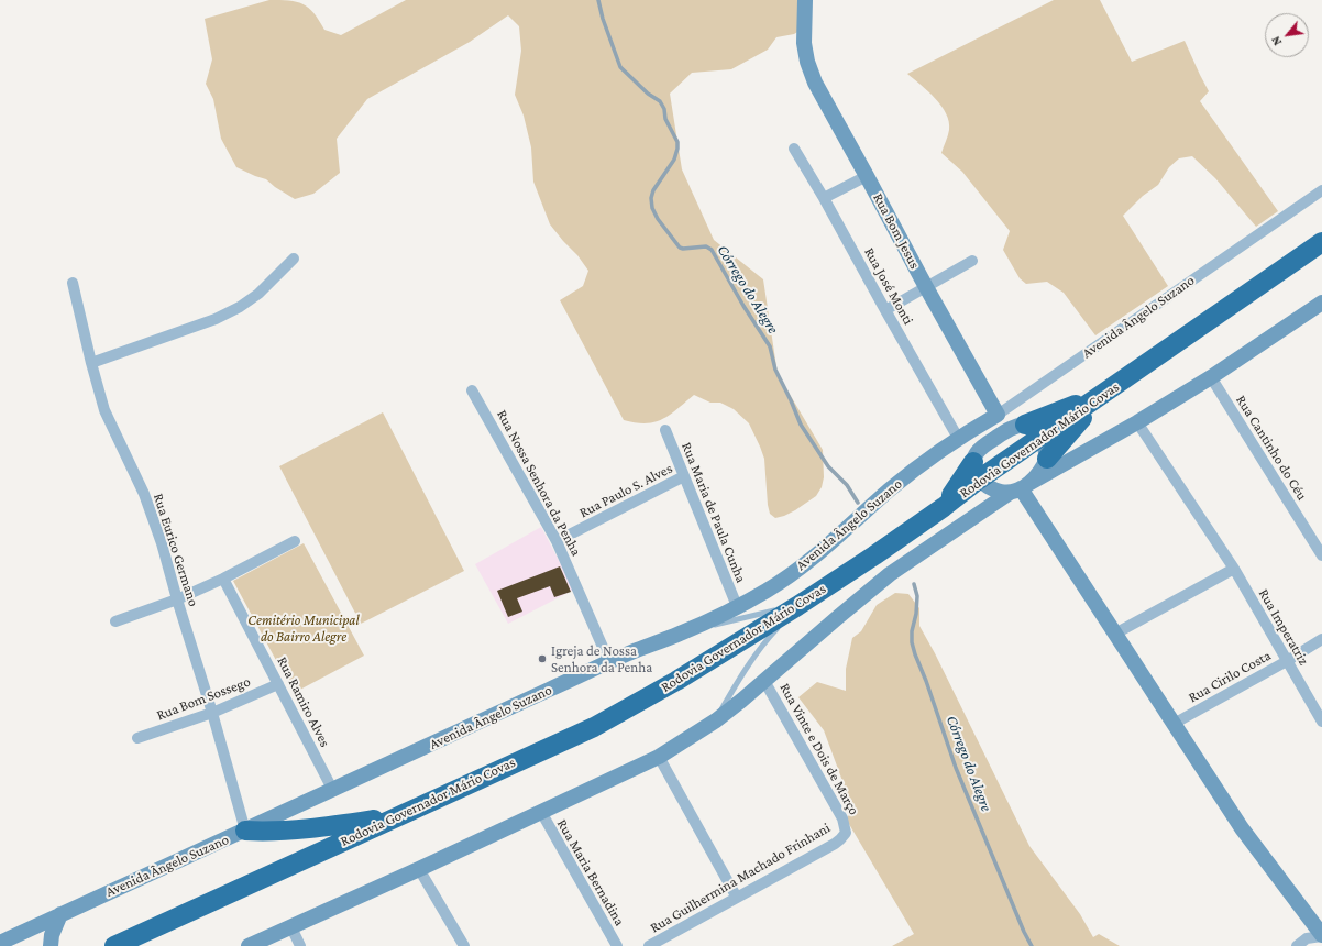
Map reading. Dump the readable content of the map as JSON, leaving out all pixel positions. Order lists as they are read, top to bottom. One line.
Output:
{"streets":{"highway":["Rodovia Governador Mário Covas"],"main road":["Rua Bom Jesus","Avenida Ângelo Suzano"],"street":["Rua José Monti","Rua Cantinho do Céu","Rua Nossa Senhora da Penha","Rua Paulo S. Alves","Rua Maria de Paula Cunha","Rua Eurico Germano","Rua Imperatriz","Rua Cirilo Costa","Rua Bom Sossego","Rua Ramiro Alves","Rua Vinte e Dois de Março","Rua Maria Bernadina","Rua Guilhermina Machado Frinhani"]},"crossings":[["Rua Bom Jesus","Avenida Ângelo Suzano"],["Rua José Monti","Avenida Ângelo Suzano"],["Avenida Ângelo Suzano","Rua Nossa Senhora da Penha"],["Avenida Ângelo Suzano","Rua Maria de Paula Cunha"],["Avenida Ângelo Suzano","Rua Eurico Germano"],["Avenida Ângelo Suzano","Rua Ramiro Alves"],["Rua Nossa Senhora da Penha","Rua Paulo S. Alves"],["Rua Paulo S. Alves","Rua Maria de Paula Cunha"],["Rua Eurico Germano","Rua Bom Sossego"],["Rua Imperatriz","Rua Cirilo Costa"],["Rua Bom Sossego","Rua Ramiro Alves"],["Rua Vinte e Dois de Março","Rua Guilhermina Machado Frinhani"]],"water":["Córrego do Alegre"],"parks":["Cemitério Municipal do Bairro Alegre"],"places":["Igreja de Nossa Senhora da Penha"],"north":"bottom left"}
